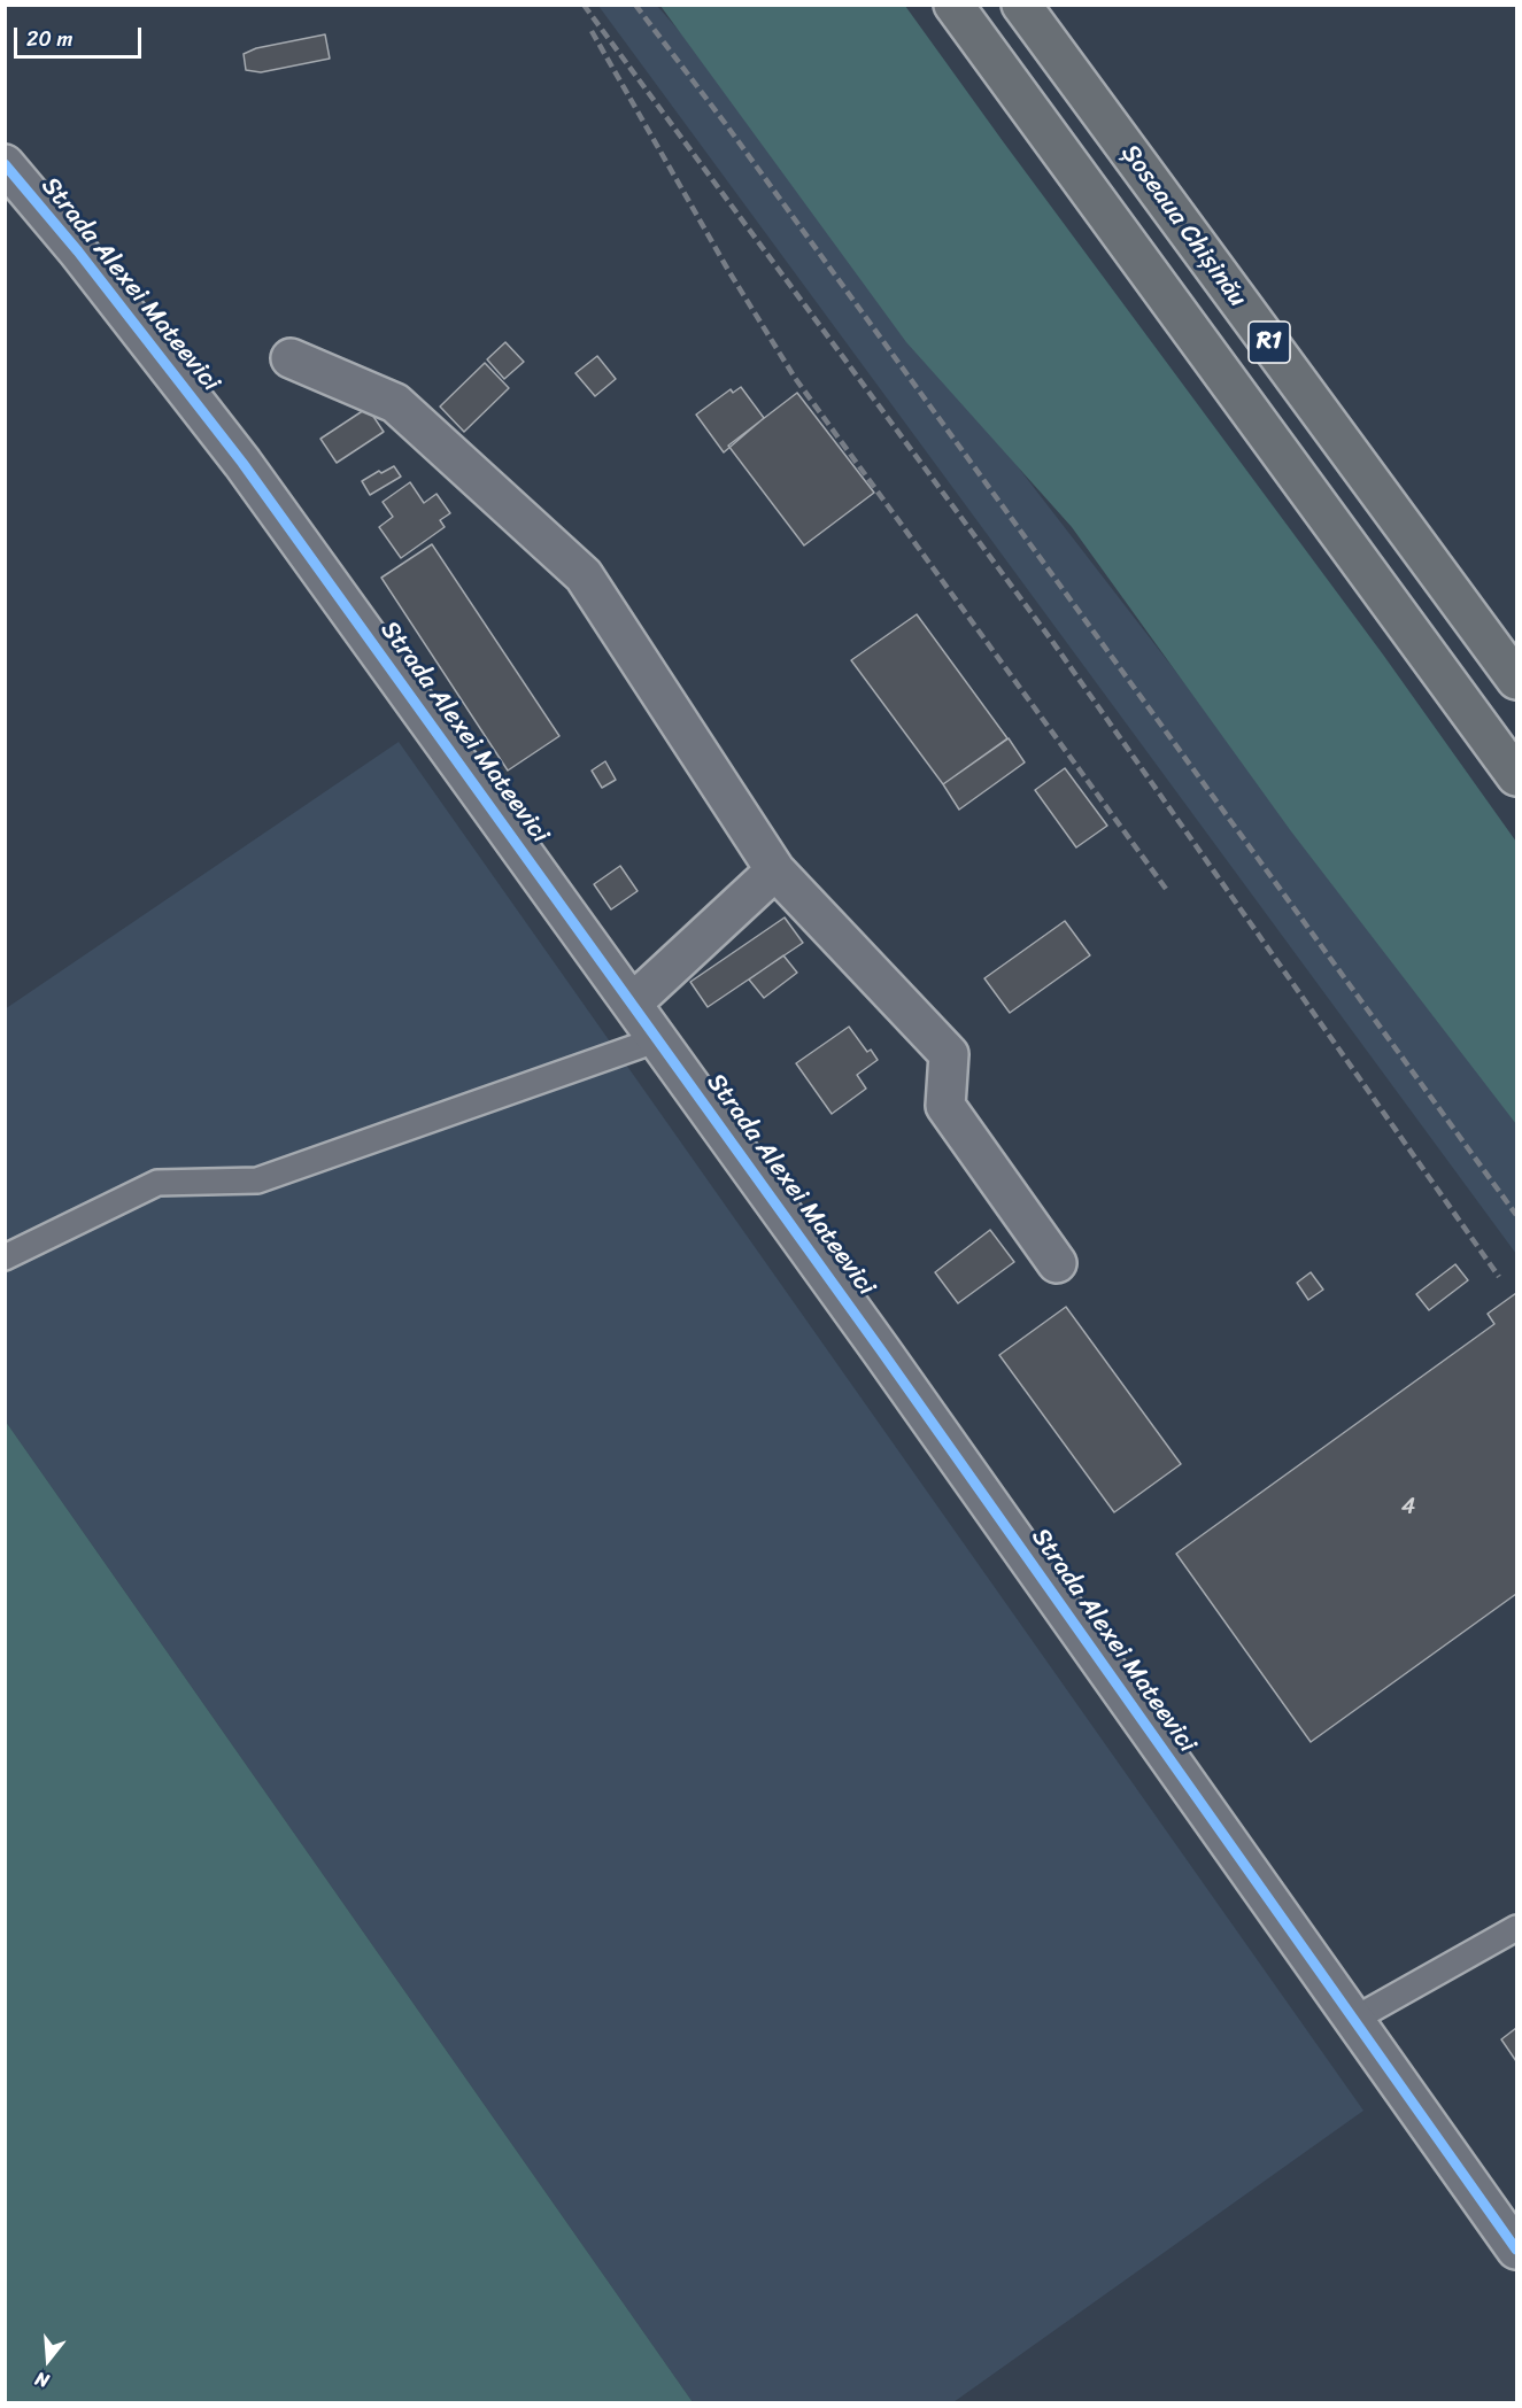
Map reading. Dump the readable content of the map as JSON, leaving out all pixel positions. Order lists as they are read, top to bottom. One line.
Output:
{"streets":{"highway":["Șoseaua Chișinău","R1"],"street":["Strada Alexei Mateevici"]},"house_numbers":["4"],"scale_bar":"20 m","north":"bottom"}
